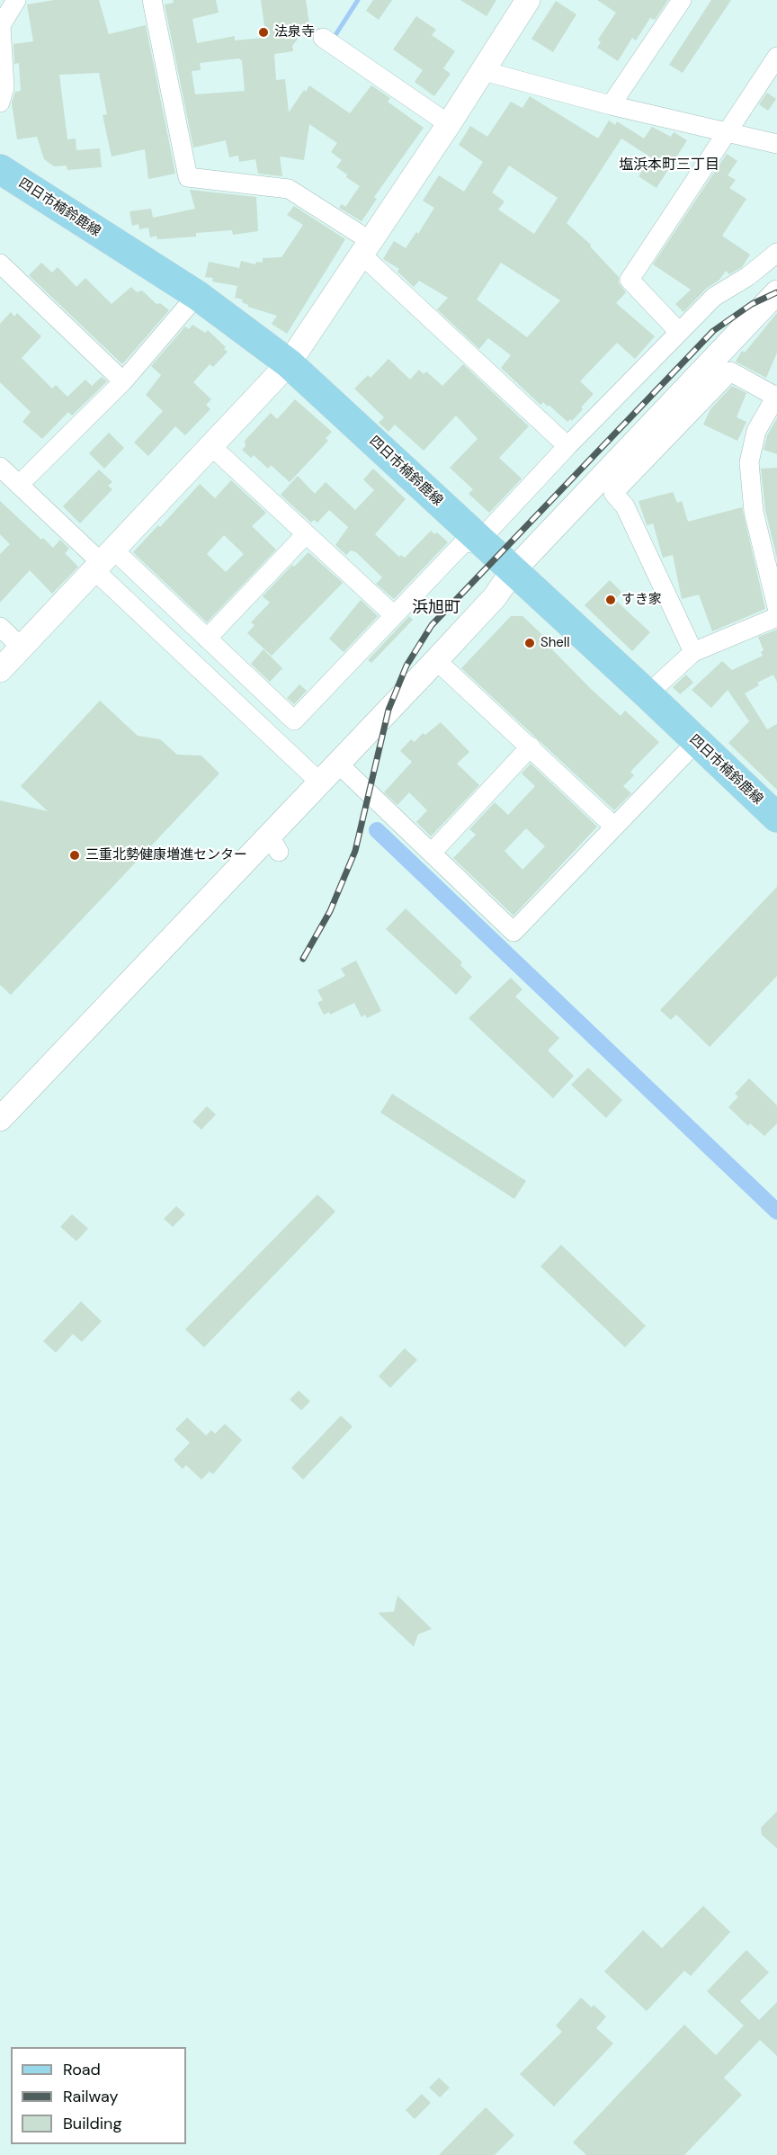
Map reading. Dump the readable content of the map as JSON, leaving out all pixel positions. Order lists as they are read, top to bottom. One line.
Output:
{"streets":{"main road":["四日市楠鈴鹿線"]},"districts":["塩浜本町三丁目","浜旭町"],"places":["法泉寺","すき家","Shell","三重北勢健康増進センター"],"legend":["Road","Railway","Building"]}
